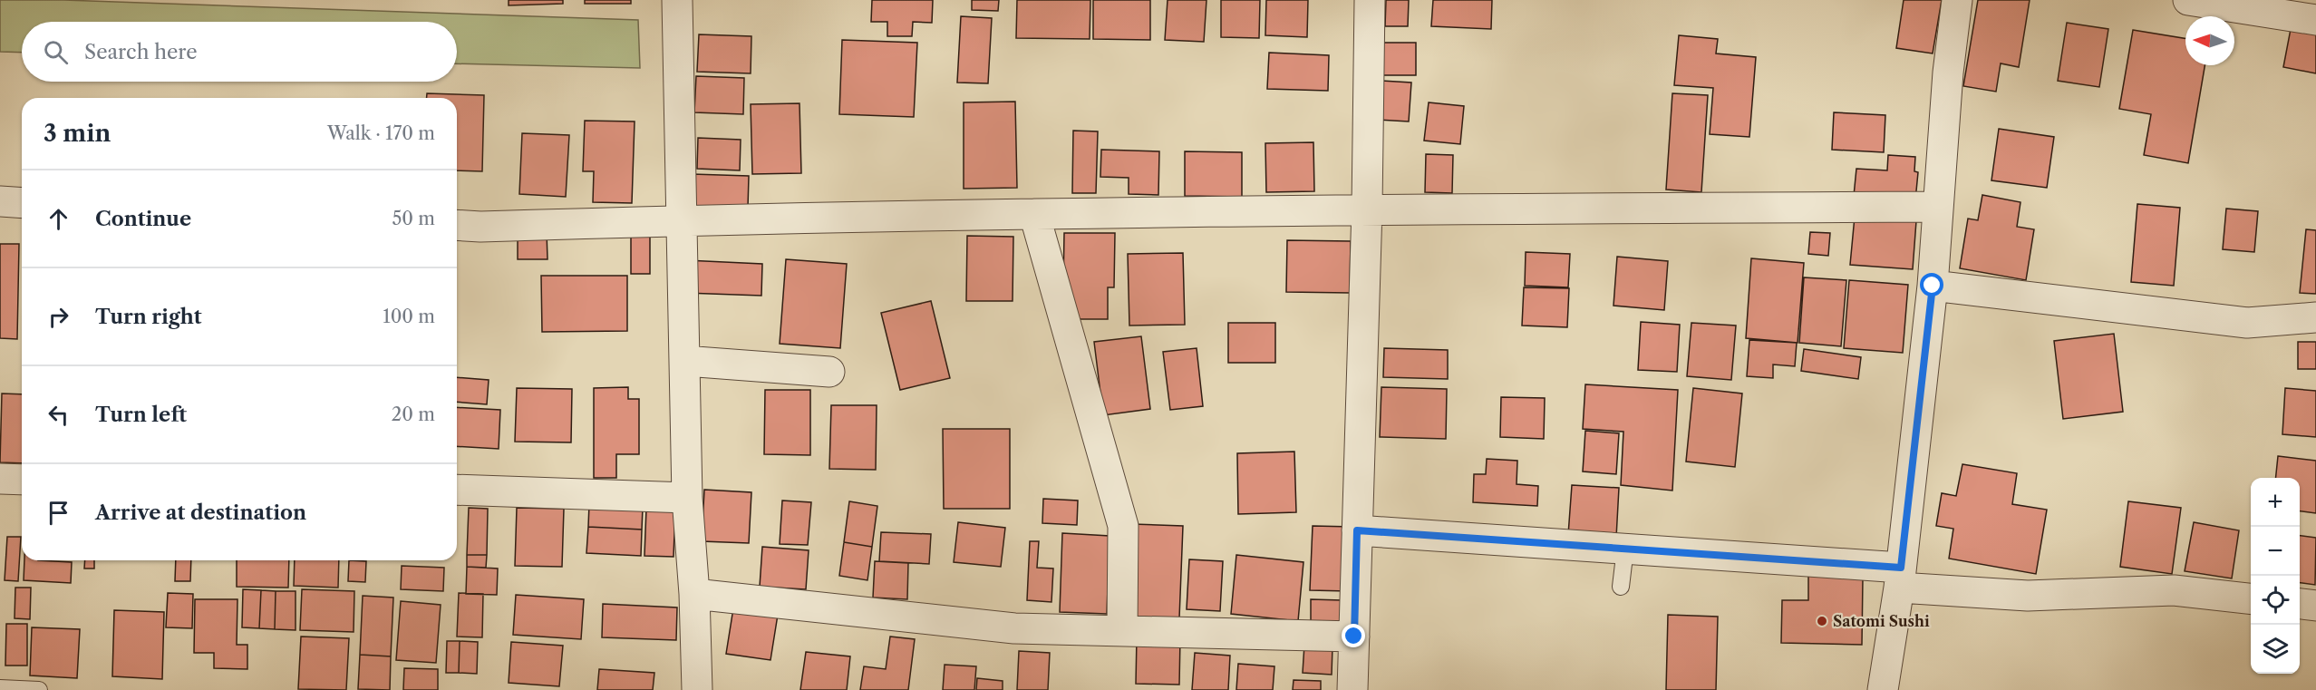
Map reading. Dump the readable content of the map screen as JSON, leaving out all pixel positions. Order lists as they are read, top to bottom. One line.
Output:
{"places":["Satomi Sushi"],"north":"left","page":{"search":"Search here","heading":["3 min","Walk · 170 m"],"list":[["Continue","50 m"],["Turn right","100 m"],["Turn left","20 m"],"Arrive at destination"],"map_buttons":["+","−"]}}
